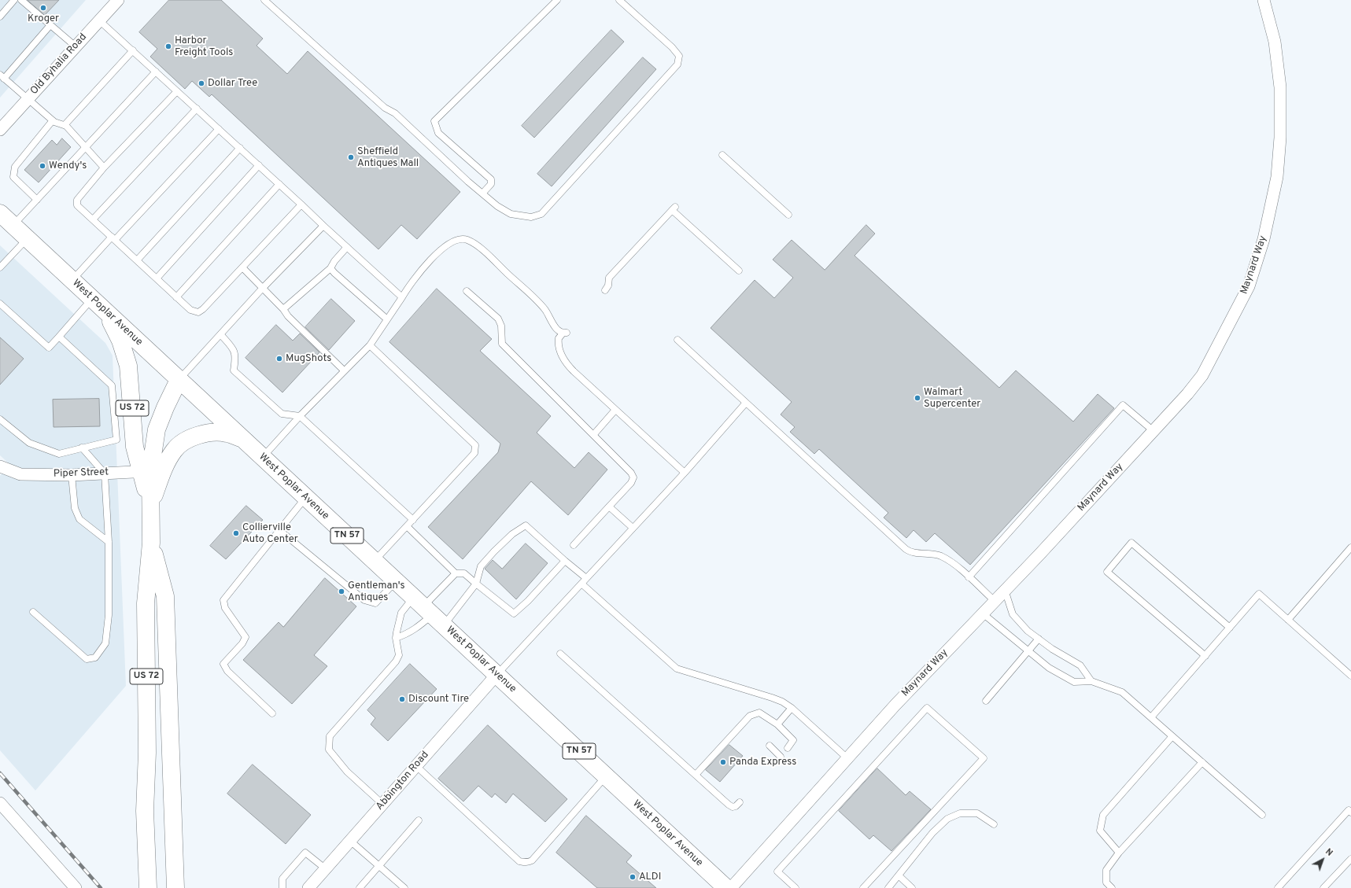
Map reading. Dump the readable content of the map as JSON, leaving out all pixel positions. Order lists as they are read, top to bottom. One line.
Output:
{"streets":{"main road":["West Poplar Avenue","US 72","TN 57"],"street":["Old Byhalia Road","Maynard Way","Piper Street","Abbington Road"]},"crossings":[["West Poplar Avenue","US 72"],["West Poplar Avenue","Abbington Road"],["US 72","Piper Street"]],"places":["Kroger","Harbor Freight Tools","Dollar Tree","Sheffield Antiques Mall","Wendy's","MugShots","Walmart Supercenter","Collierville Auto Center","Gentleman's Antiques","Discount Tire","Panda Express","ALDI"],"north":"top right"}
